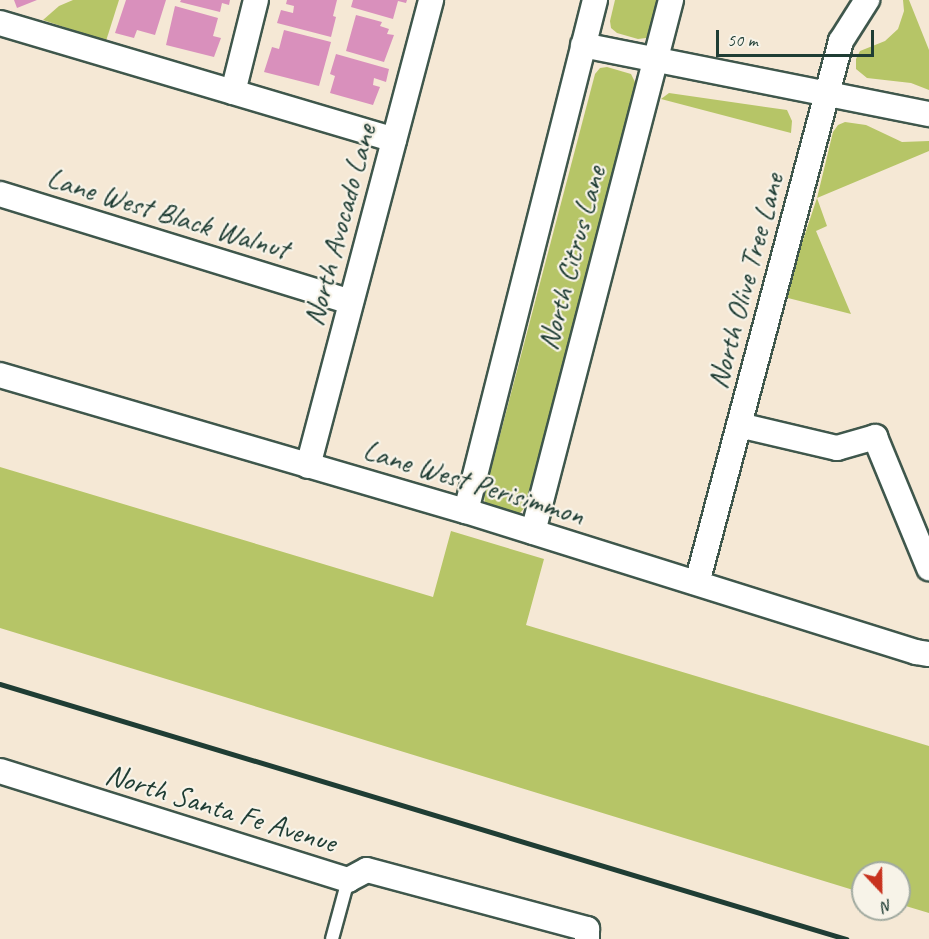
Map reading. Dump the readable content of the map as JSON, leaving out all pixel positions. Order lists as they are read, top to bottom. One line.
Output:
{"streets":{"street":["Lane West Black Walnut","North Avocado Lane","North Citrus Lane","North Olive Tree Lane","Lane West Perisimmon","North Santa Fe Avenue"]},"crossings":[["Lane West Black Walnut","North Avocado Lane"],["North Avocado Lane","Lane West Perisimmon"],["North Citrus Lane","Lane West Perisimmon"],["North Olive Tree Lane","Lane West Perisimmon"]],"scale_bar":"50 m","north":"bottom"}
